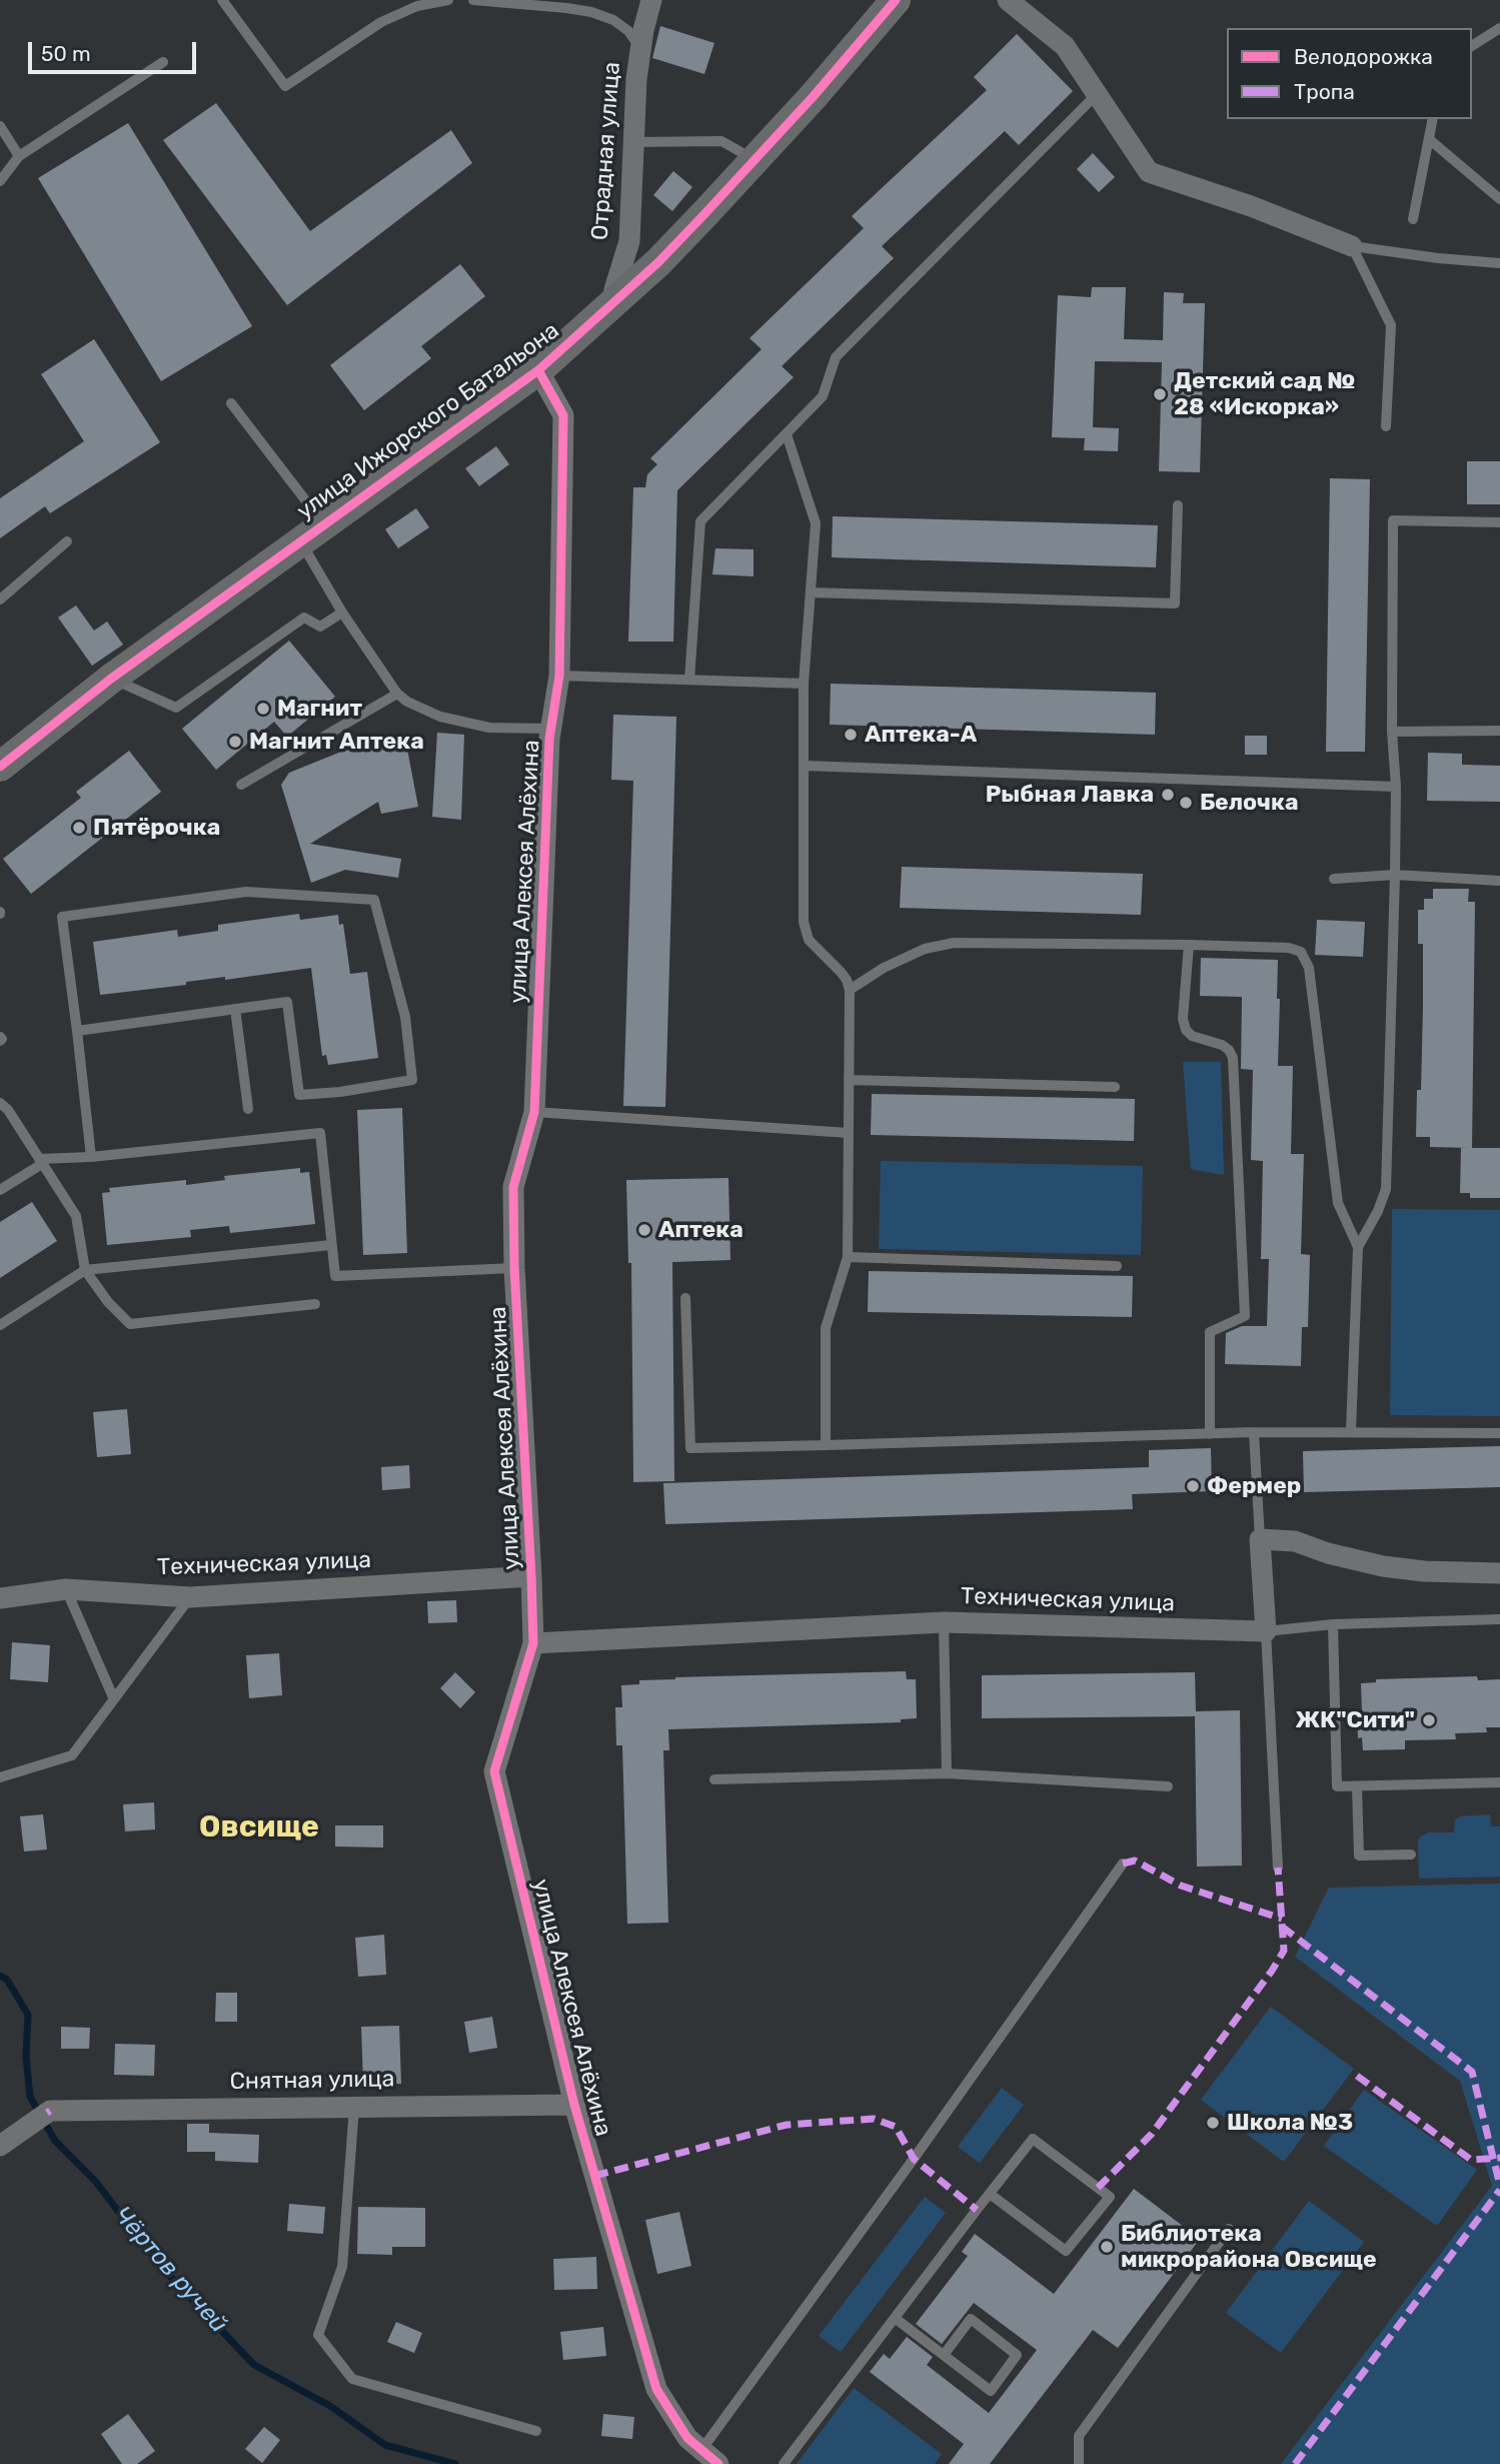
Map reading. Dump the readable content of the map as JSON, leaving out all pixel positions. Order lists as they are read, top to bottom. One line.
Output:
{"streets":{"street":["Отрадная улица","улица Ижорского Батальона","улица Алексея Алёхина","Техническая улица","Снятная улица"]},"crossings":[["Отрадная улица","улица Ижорского Батальона"],["улица Ижорского Батальона","улица Алексея Алёхина"],["улица Алексея Алёхина","Техническая улица"],["улица Алексея Алёхина","Снятная улица"]],"districts":["Овсище"],"water":["Чёртов ручей"],"places":["Детский сад № 28 «Искорка»","Магнит","Аптека-А","Магнит Аптека","Рыбная Лавка","Белочка","Пятёрочка","Аптека","Фермер","ЖК\"Сити\"","Школа №3","Библиотека микрорайона Овсище"],"legend":["Велодорожка","Тропа"],"scale_bar":"50 m"}
